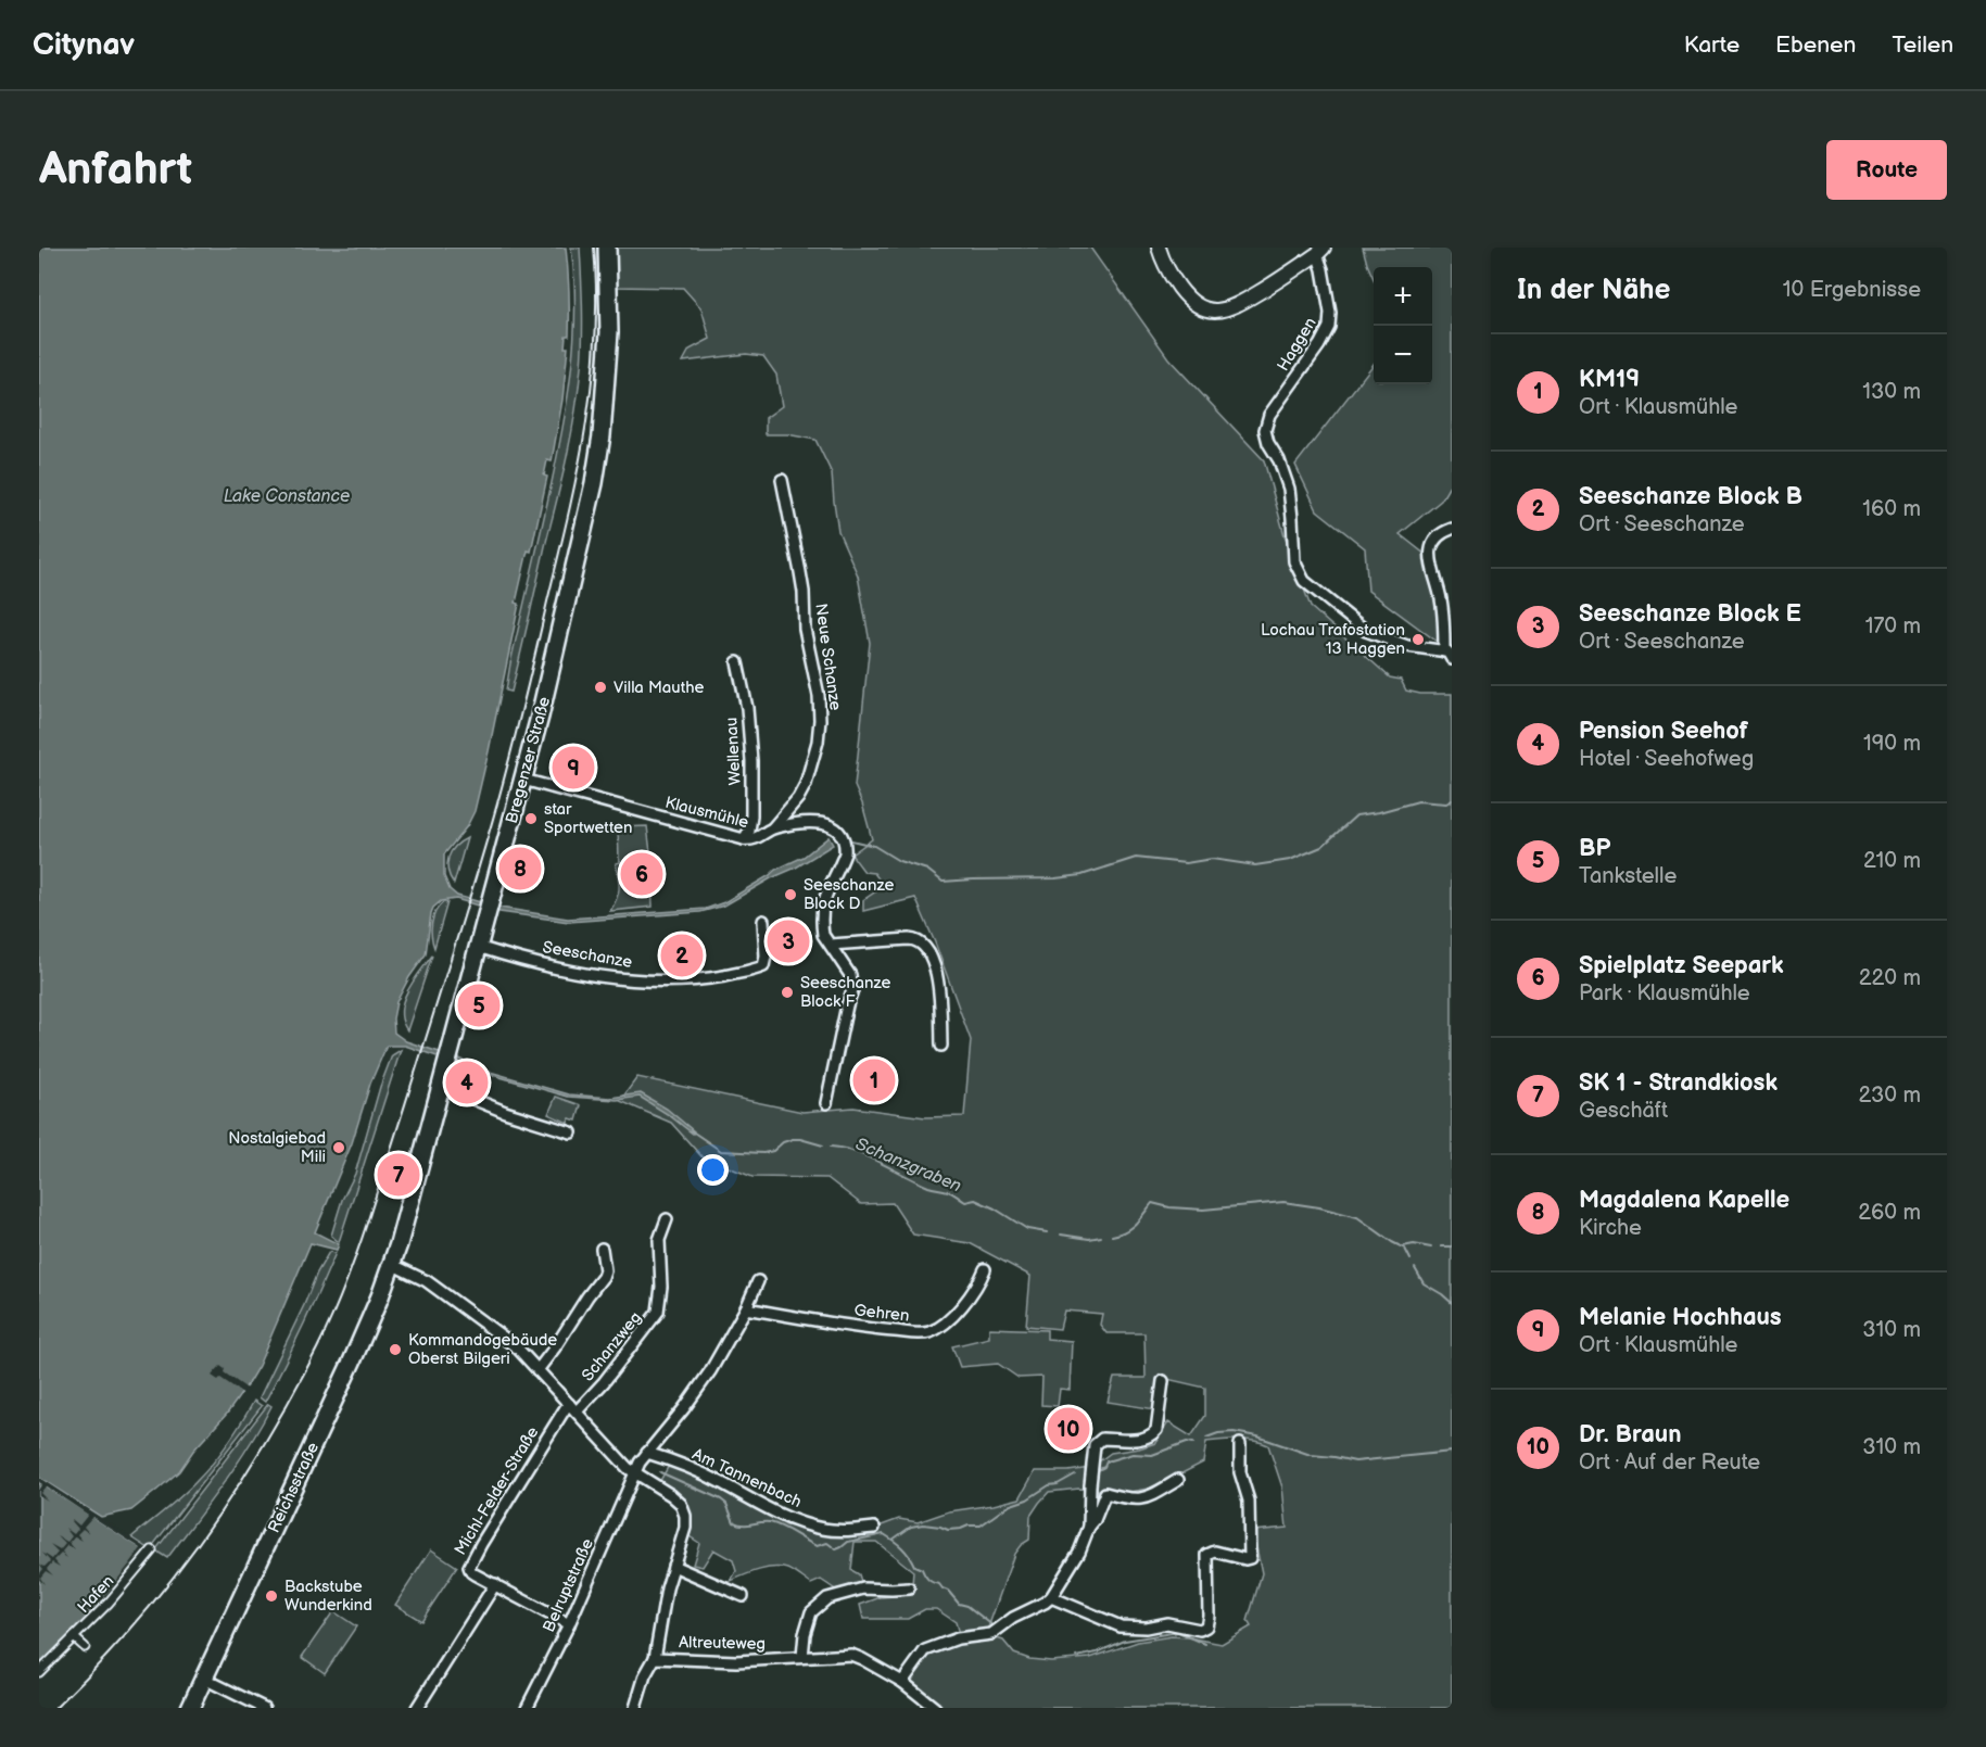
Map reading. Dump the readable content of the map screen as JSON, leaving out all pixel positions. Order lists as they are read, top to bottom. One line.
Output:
{"streets":{"main road":["Bregenzer Straße","Reichsstraße"],"street":["Haggen","Neue Schanze","Wellenau","Klausmühle","Seeschanze","Gehren","Schanzweg","Am Tannenbach","Michl-Felder-Straße","Belruptstraße","Hafen","Altreuteweg"]},"crossings":[["Neue Schanze","Klausmühle"],["Wellenau","Klausmühle"],["Bregenzer Straße","Klausmühle"],["Bregenzer Straße","Seeschanze"],["Bregenzer Straße","Reichsstraße"],["Schanzweg","Michl-Felder-Straße"],["Michl-Felder-Straße","Belruptstraße"]],"water":["Lake Constance","Schanzgraben"],"places":["Lochau Trafostation 13 Haggen","Villa Mauthe","star Sportwetten","Seeschanze Block D","Seeschanze Block F","Nostalgiebad Mili","Kommandogebäude Oberst Bilgeri","Backstube Wunderkind"],"page":{"header":"Citynav","nav":["Karte","Ebenen","Teilen"],"buttons":"Route","title":"Anfahrt","heading":["In der Nähe","10 Ergebnisse"],"map_buttons":["+","−"],"list":[{"mark":"1","name":"KM19","note":"Ort · Klausmühle","value":"130 m"},{"mark":"2","name":"Seeschanze Block B","note":"Ort · Seeschanze","value":"160 m"},{"mark":"3","name":"Seeschanze Block E","note":"Ort · Seeschanze","value":"170 m"},{"mark":"4","name":"Pension Seehof","note":"Hotel · Seehofweg","value":"190 m"},{"mark":"5","name":"BP","note":"Tankstelle","value":"210 m"},{"mark":"6","name":"Spielplatz Seepark","note":"Park · Klausmühle","value":"220 m"},{"mark":"7","name":"SK 1 - Strandkiosk","note":"Geschäft","value":"230 m"},{"mark":"8","name":"Magdalena Kapelle","note":"Kirche","value":"260 m"},{"mark":"9","name":"Melanie Hochhaus","note":"Ort · Klausmühle","value":"310 m"},{"mark":"10","name":"Dr. Braun","note":"Ort · Auf der Reute","value":"310 m"}],"pins":["9","8","6","3","2","5","1","4","7","10"]}}
